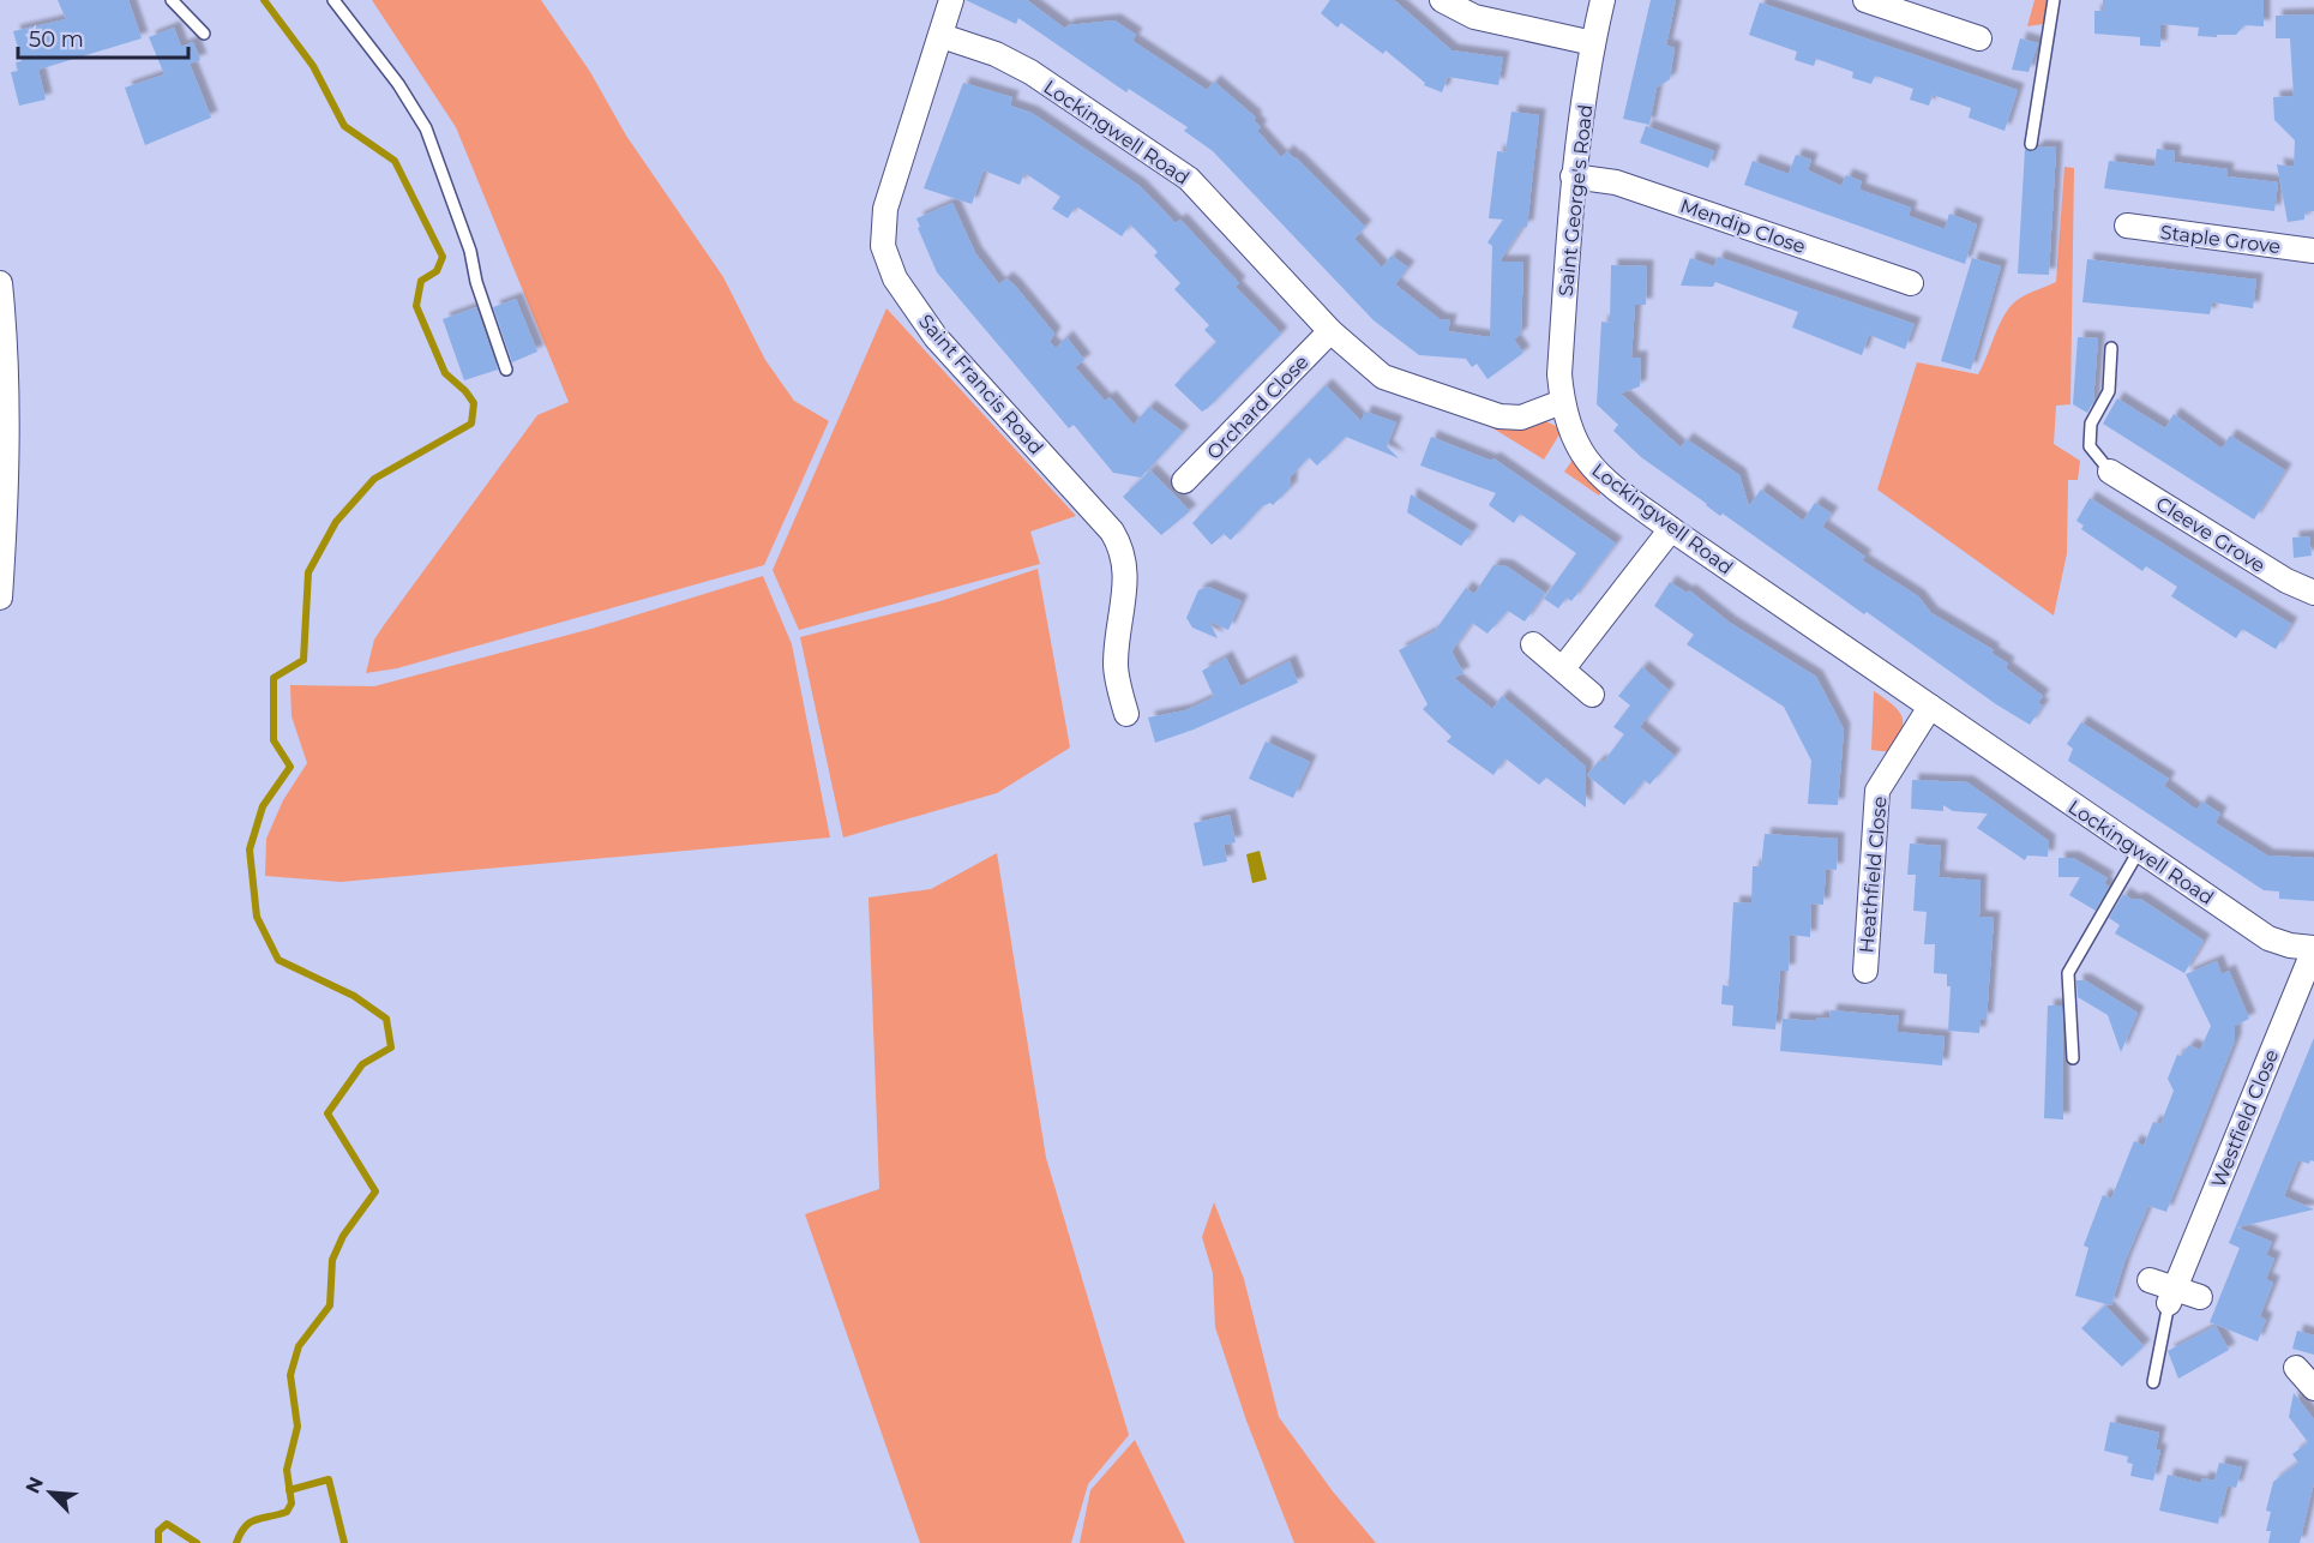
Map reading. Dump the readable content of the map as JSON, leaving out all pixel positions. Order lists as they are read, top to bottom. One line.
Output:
{"streets":{"street":["Lockingwell Road","Saint George's Road","Mendip Close","Staple Grove","Saint Francis Road","Orchard Close","Cleeve Grove","Heathfield Close","Westfield Close"]},"crossings":[["Lockingwell Road","Saint George's Road"],["Lockingwell Road","Saint Francis Road"],["Lockingwell Road","Orchard Close"],["Lockingwell Road","Heathfield Close"],["Lockingwell Road","Westfield Close"],["Saint George's Road","Mendip Close"]],"scale_bar":"50 m","north":"top left"}
